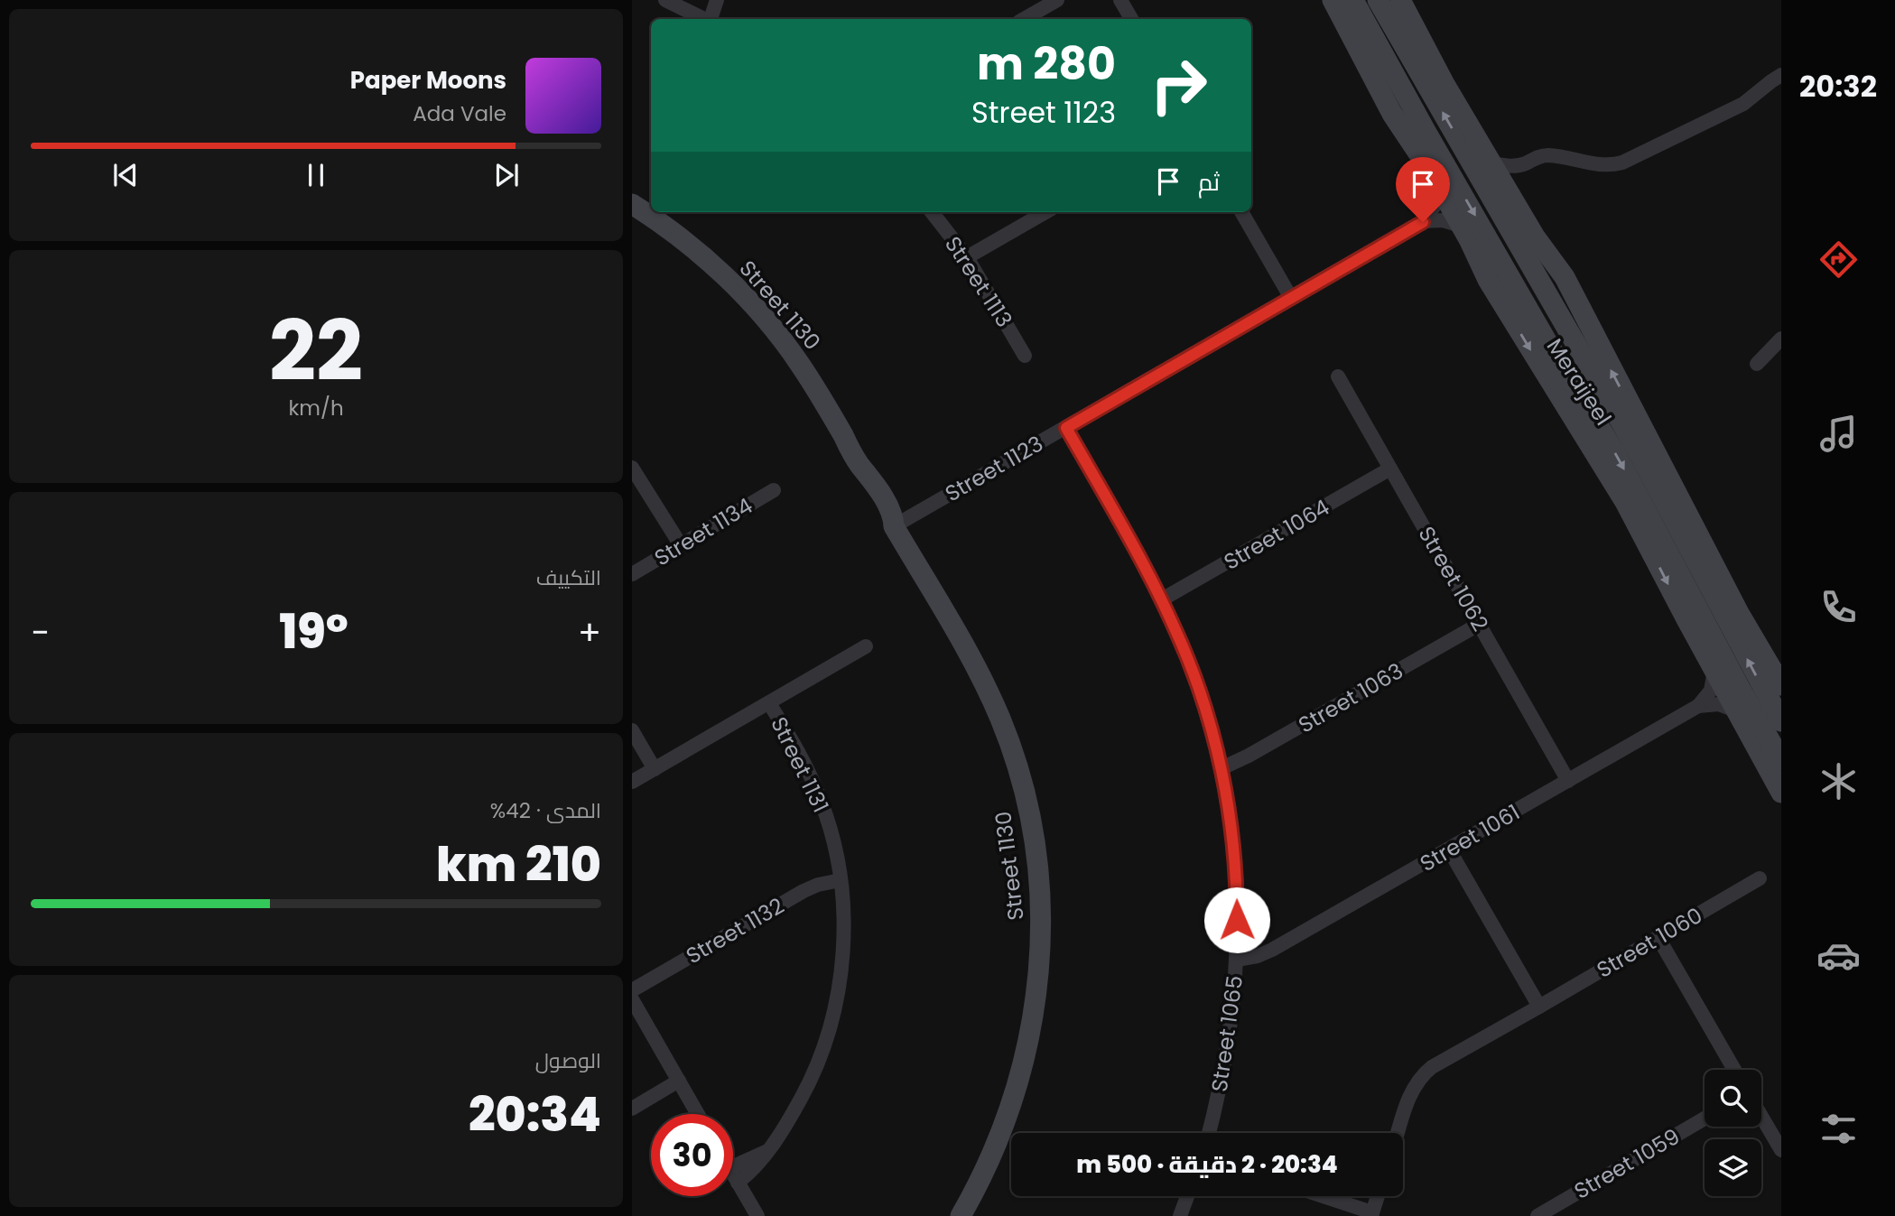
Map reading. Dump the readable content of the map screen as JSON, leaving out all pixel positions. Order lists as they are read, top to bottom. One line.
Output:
{"streets":{"street":["Street 1113","Street 1130","Meraijeel","Street 1123","Street 1134","Street 1064","Street 1062","Street 1063","Street 1131","Street 1061","Street 1132","Street 1060","Street 1065","Street 1059"]},"crossings":[["Street 1130","Street 1123"],["Street 1123","Street 1065"],["Street 1064","Street 1062"],["Street 1064","Street 1065"],["Street 1062","Street 1063"],["Street 1062","Street 1061"],["Street 1063","Street 1065"],["Street 1131","Street 1132"],["Street 1061","Street 1065"]],"page":{"tabs":"20:32","turn":["280 m","Street 1123"],"song":["Paper Moons","Ada Vale"],"then":"ثم","tile":[["22","km/h"],"التكييف",["المدى · 42%","210 km"],["الوصول","20:34"]],"heat":["−","19°","+"],"limit":"30","trip":"20:34 · 2 دقيقة · 500 m"}}
